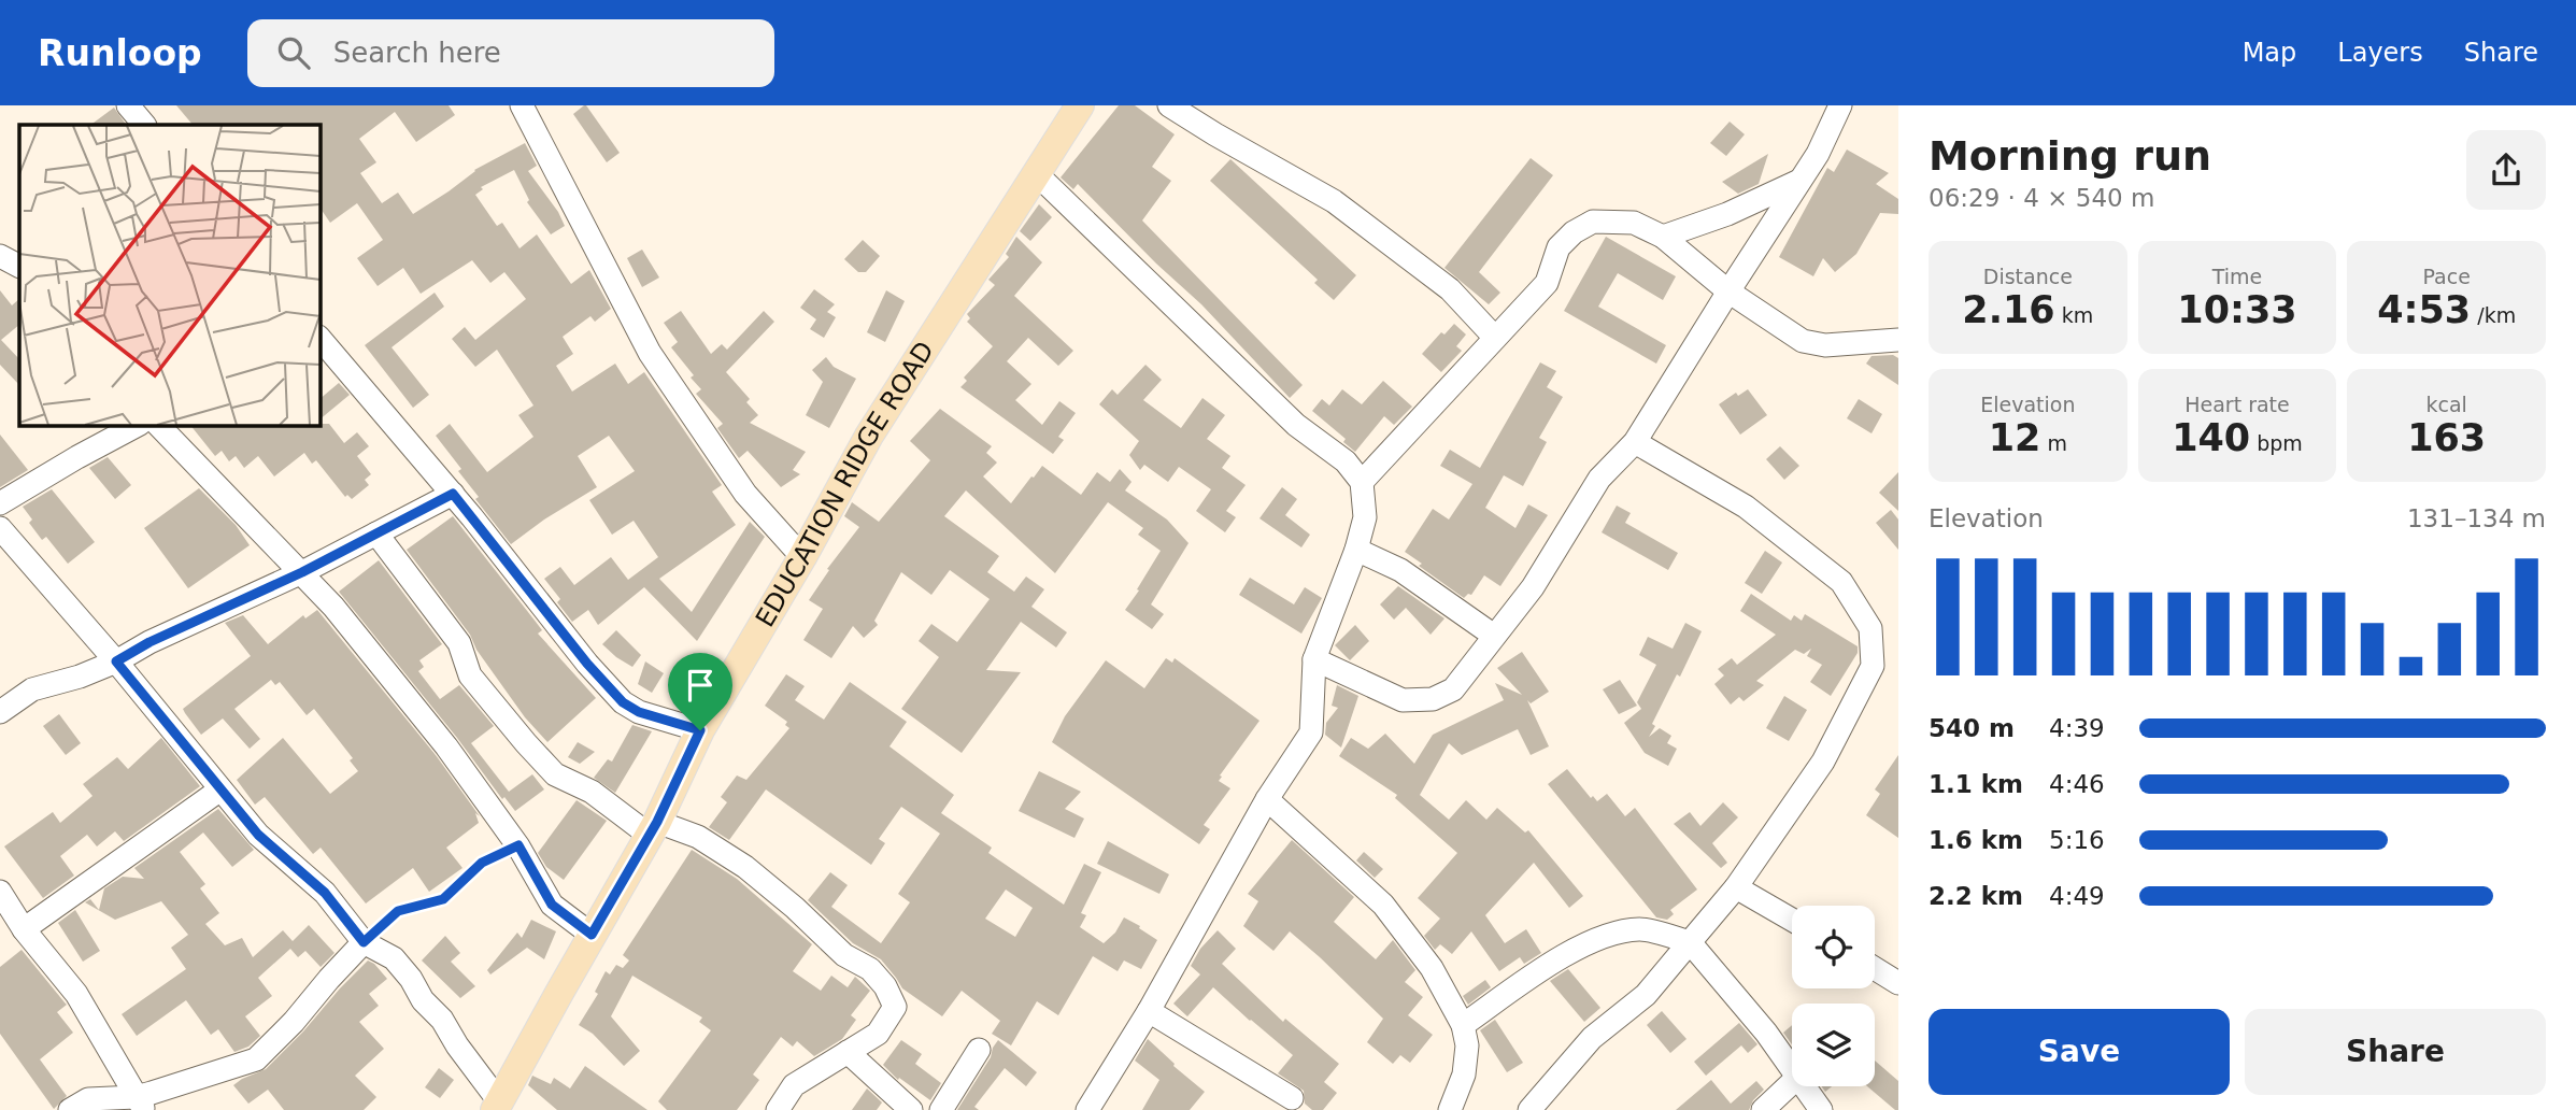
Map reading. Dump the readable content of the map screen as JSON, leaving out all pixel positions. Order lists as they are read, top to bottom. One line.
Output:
{"streets":{"main road":["EDUCATION RIDGE ROAD"]},"page":{"header":"Runloop","search":"Search here","nav":["Map","Layers","Share"],"heading":["Morning run","06:29 · 4 × 540 m"],"stats":[["Distance","2.16 km"],["Time","10:33"],["Pace","4:53 /km"],["Elevation","12 m"],["Heart rate","140 bpm"],["kcal","163"]],"chart":["Elevation","131–134 m"],"list":[{"name":"540 m","note":"4:39"},{"name":"1.1 km","note":"4:46"},{"name":"1.6 km","note":"5:16"},{"name":"2.2 km","note":"4:49"}],"buttons":["Save","Share"]}}
